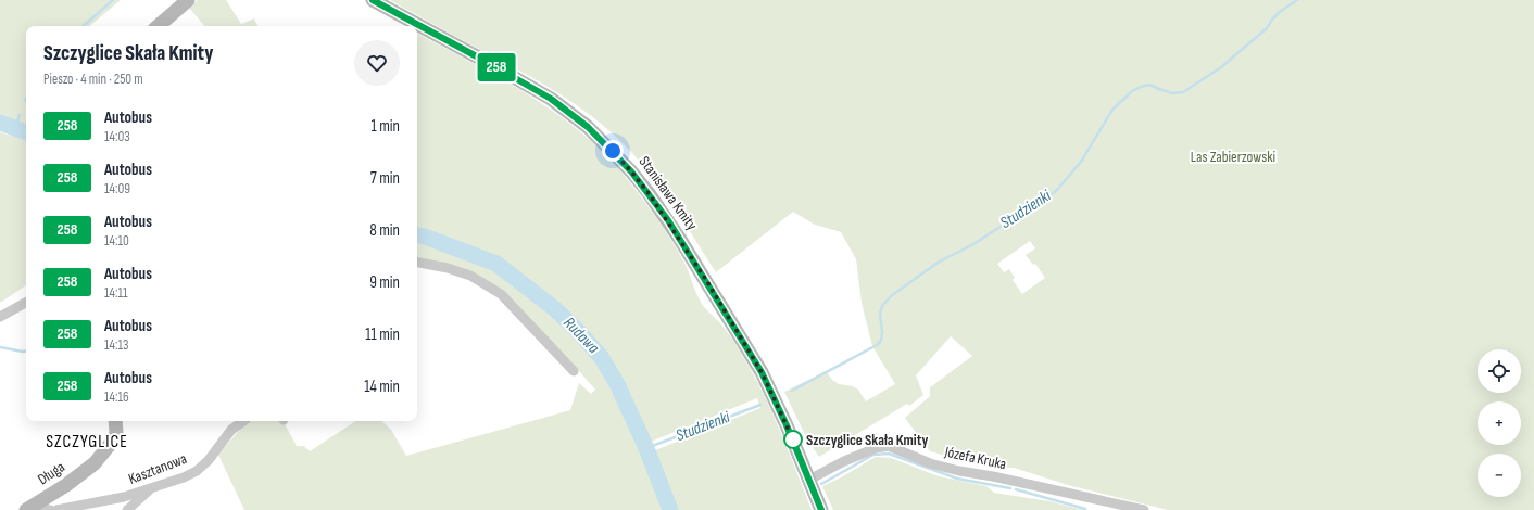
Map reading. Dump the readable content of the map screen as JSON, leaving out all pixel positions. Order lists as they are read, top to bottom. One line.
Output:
{"streets":{"main road":["Stanisława Kmity","Długa"],"street":["Józefa Kruka","Kasztanowa"]},"crossings":[["Stanisława Kmity","Józefa Kruka"]],"districts":["SZCZYGLICE"],"water":["Studzienki","Rudawa"],"parks":["Las Zabierzowski"],"places":["Szczyglice Skała Kmity"],"lines":["bus line 258"],"page":{"on_map":"258","heading":["Szczyglice Skała Kmity","Pieszo · 4 min · 250 m"],"list":[{"mark":"258","name":"Autobus","note":"14:03","value":"1 min"},{"mark":"258","name":"Autobus","note":"14:09","value":"7 min"},{"mark":"258","name":"Autobus","note":"14:10","value":"8 min"},{"mark":"258","name":"Autobus","note":"14:11","value":"9 min"},{"mark":"258","name":"Autobus","note":"14:13","value":"11 min"},{"mark":"258","name":"Autobus","note":"14:16","value":"14 min"}],"map_buttons":["+","−"]}}
